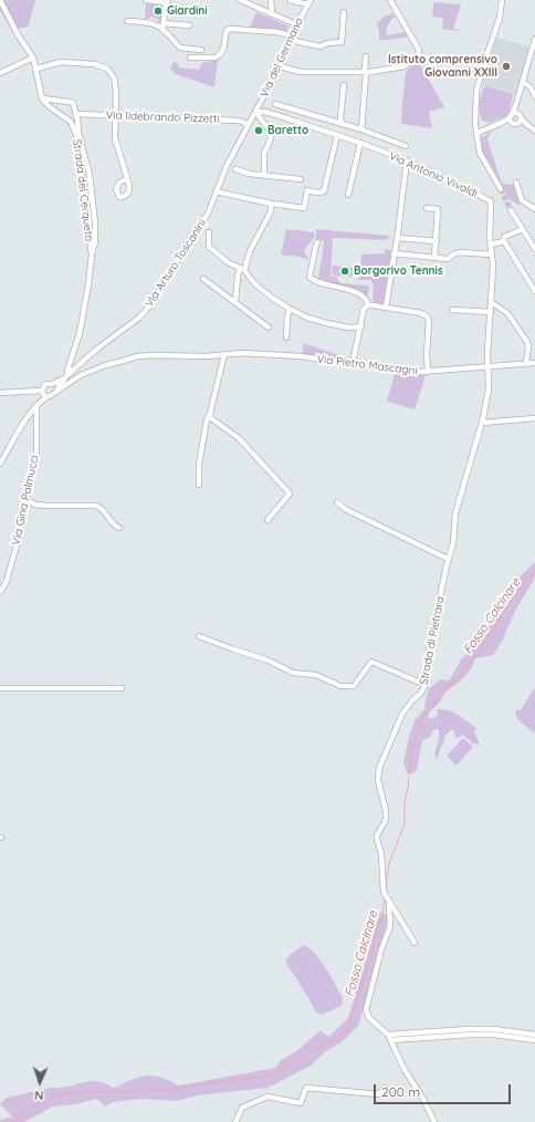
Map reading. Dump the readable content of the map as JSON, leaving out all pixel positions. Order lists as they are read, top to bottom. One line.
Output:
{"streets":{"street":["Via del Germano","Via Ildebrando Pizzetti","Via Antonio Vivaldi","Strada del Cerqueto","Via Arturo Toscanini","Via Pietro Mascagni","Via Gina Palmucci","Strada di Pietrara"]},"crossings":[["Via del Germano","Via Arturo Toscanini"],["Via Ildebrando Pizzetti","Strada del Cerqueto"],["Via Ildebrando Pizzetti","Via Arturo Toscanini"],["Via Antonio Vivaldi","Via Pietro Mascagni"],["Via Antonio Vivaldi","Strada di Pietrara"],["Strada del Cerqueto","Via Arturo Toscanini"],["Via Arturo Toscanini","Via Pietro Mascagni"],["Via Pietro Mascagni","Strada di Pietrara"]],"water":["Fosso Calcinare"],"places":["Giardini","Istituto comprensivo Giovanni XXIII","Baretto","Borgorivo Tennis"],"scale_bar":"200 m","north":"bottom"}
